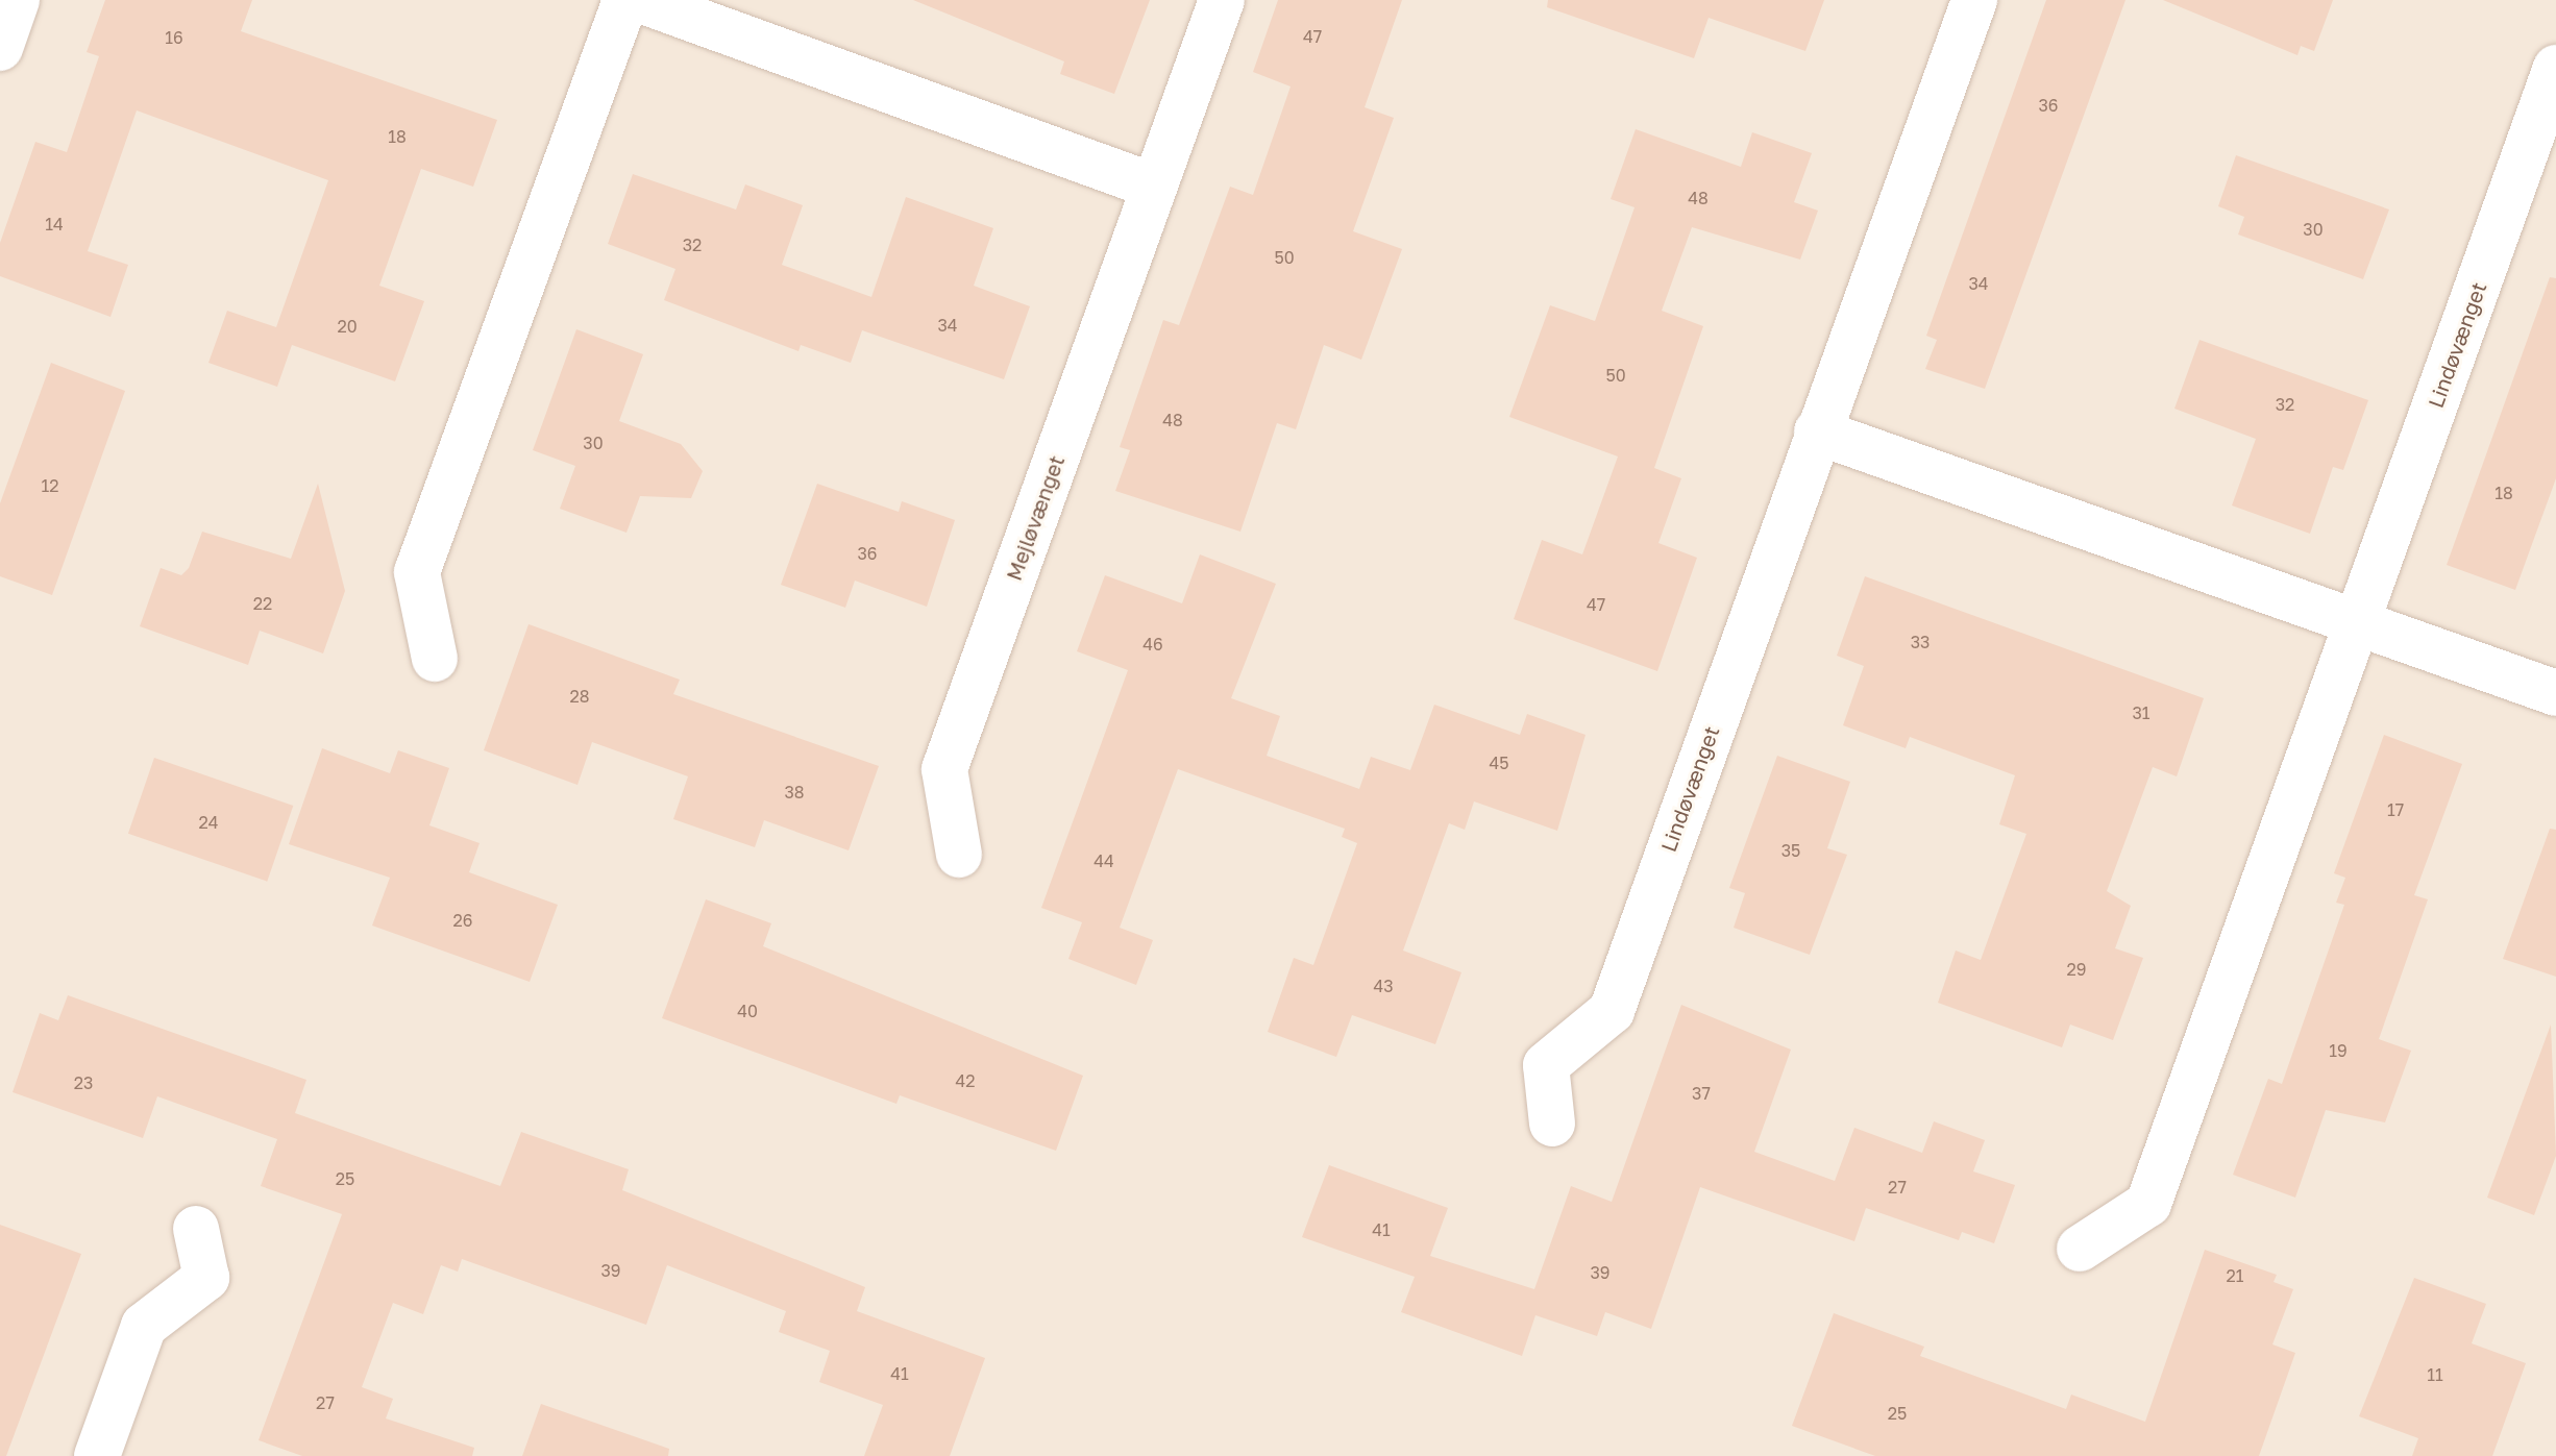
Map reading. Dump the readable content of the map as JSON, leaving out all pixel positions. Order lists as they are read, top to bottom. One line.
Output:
{"streets":{"street":["Lindøvænget","Mejløvænget"]},"house_numbers":["47","16","36","18","48","14","30","32","50","34","34","20","50","32","48","30","12","18","36","22","47","33","46","28","31","45","38","17","24","35","44","26","29","43","40","19","42","23","37","25","27","41","39","39","21","41","11","27","25"]}
